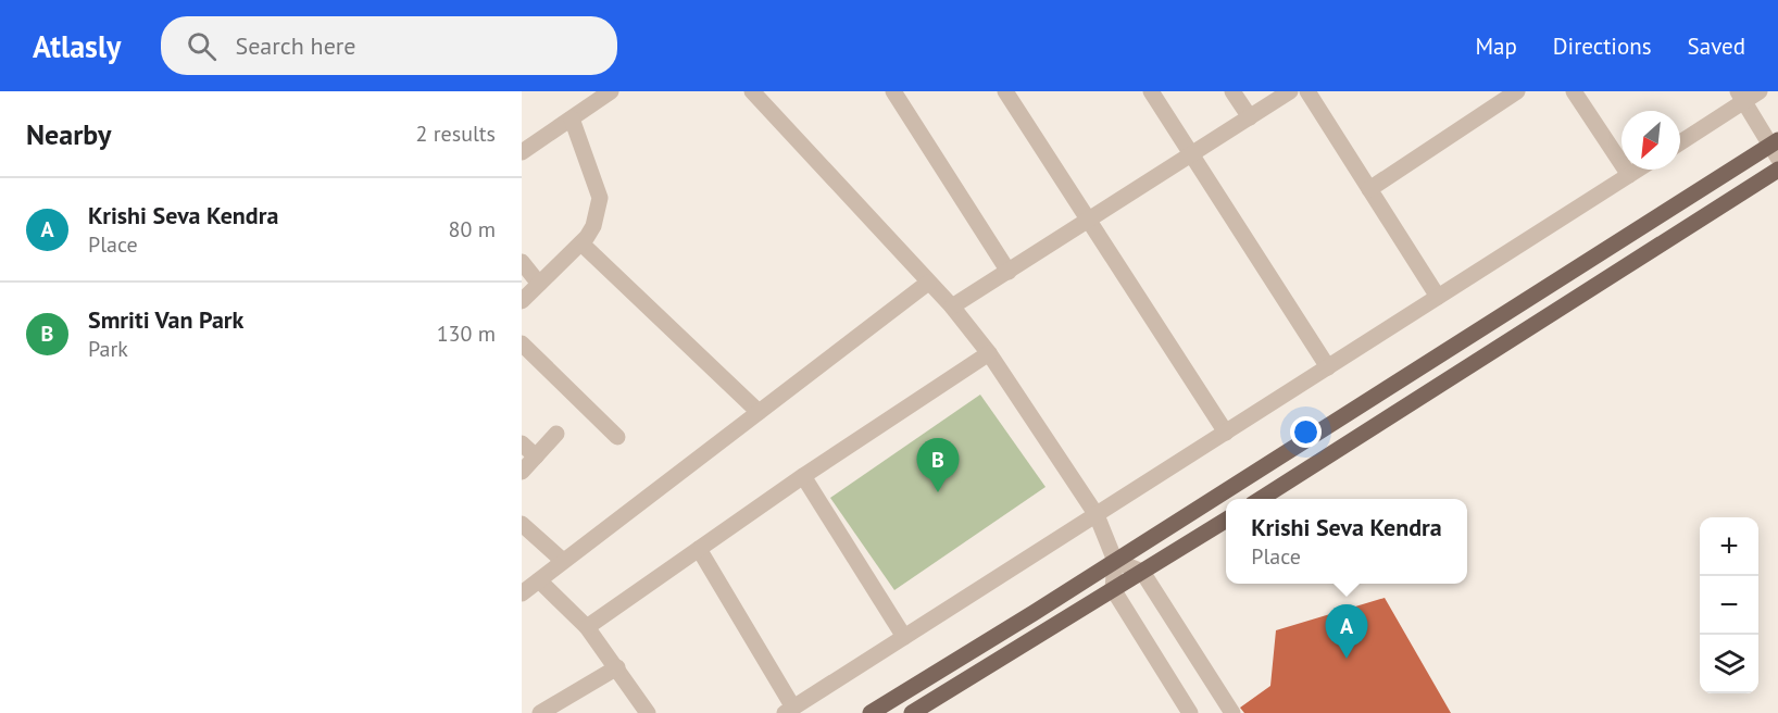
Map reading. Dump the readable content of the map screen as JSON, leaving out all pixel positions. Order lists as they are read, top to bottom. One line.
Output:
{"north":"bottom left","page":{"header":"Atlasly","search":"Search here","nav":["Map","Directions","Saved"],"heading":["Nearby","2 results"],"list":[{"mark":"A","name":"Krishi Seva Kendra","note":"Place","value":"80 m"},{"mark":"B","name":"Smriti Van Park","note":"Park","value":"130 m"}],"pins":["B","A"],"popup":["Krishi Seva Kendra","Place"],"map_buttons":["+","−"]}}
